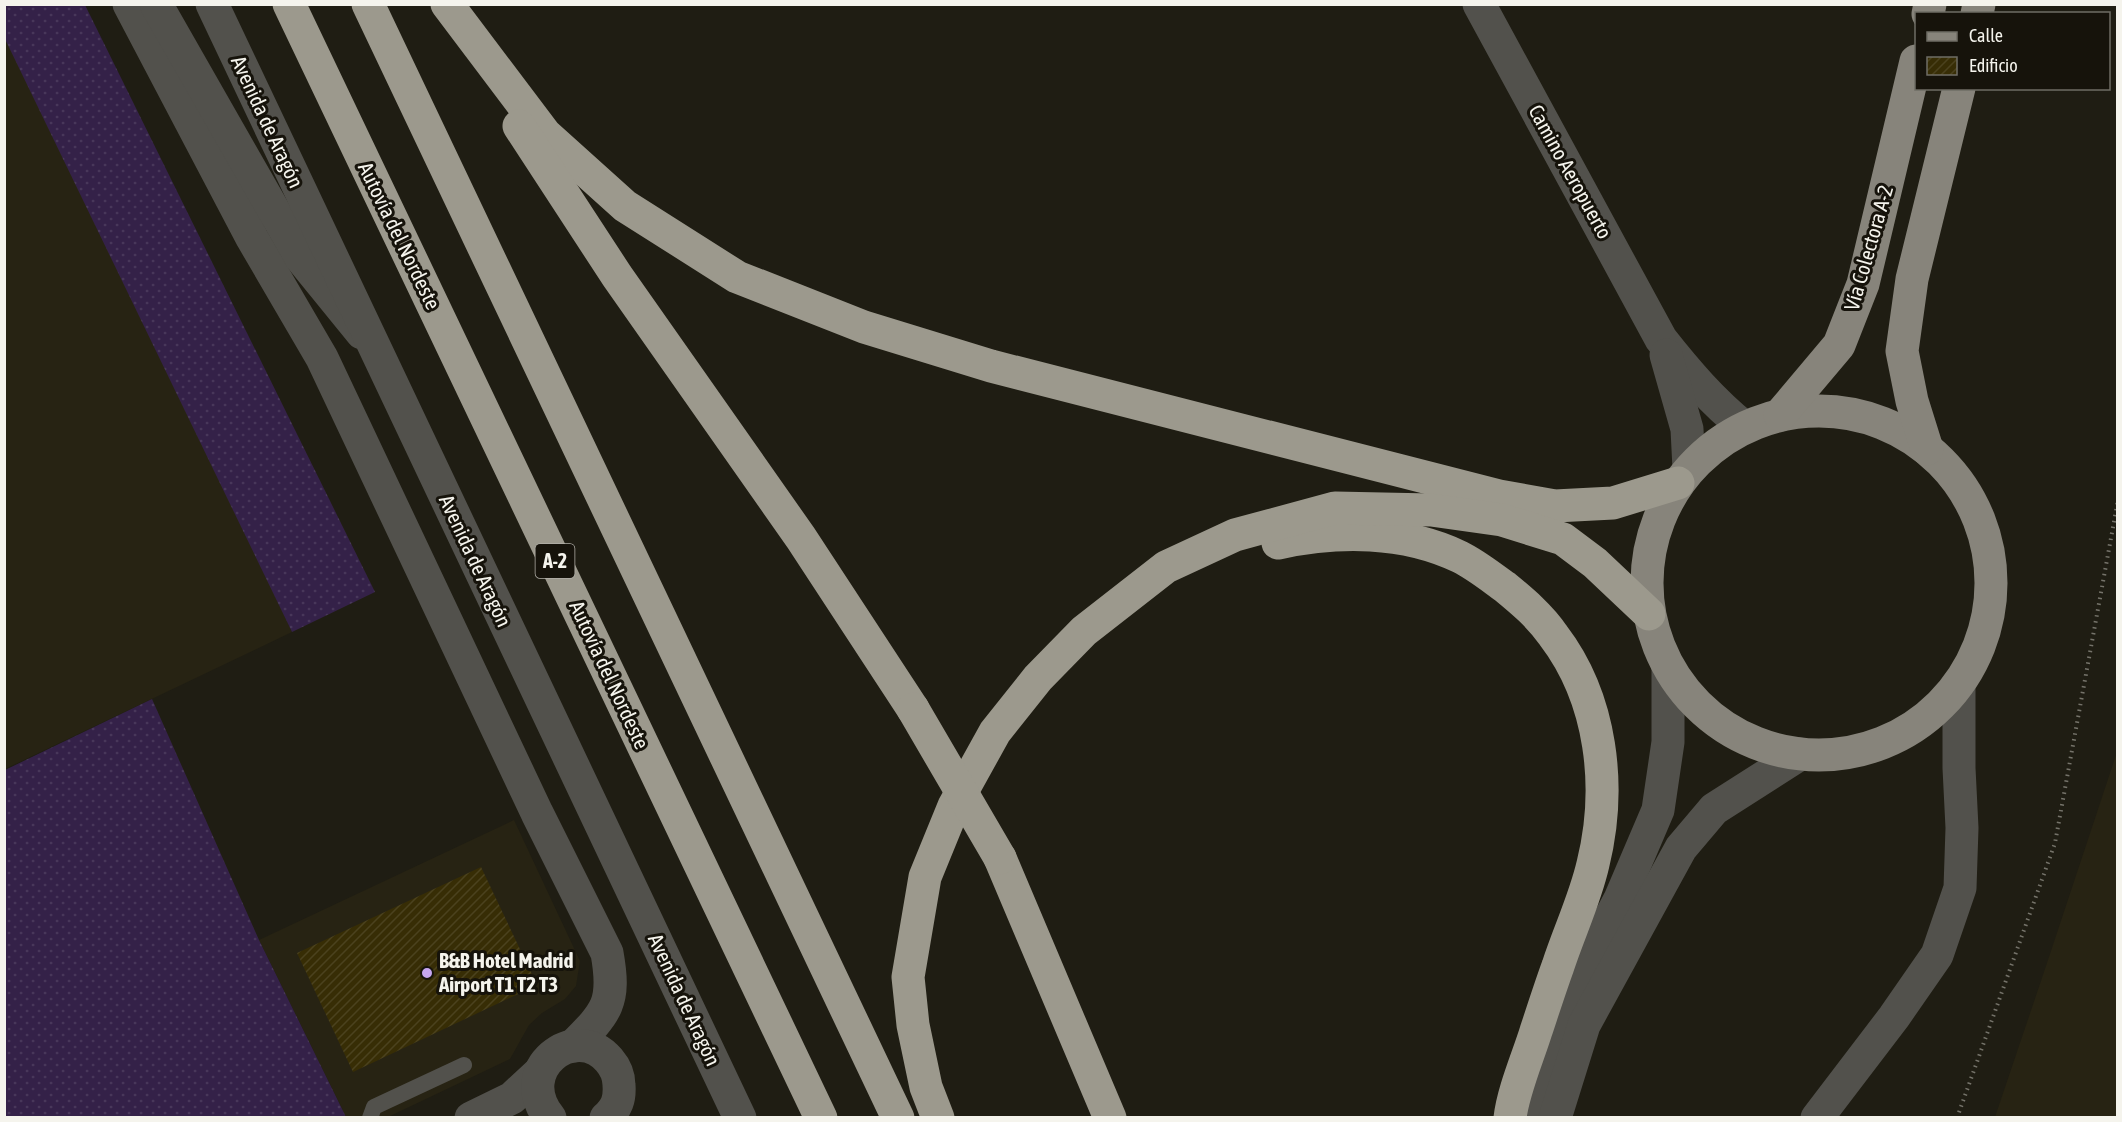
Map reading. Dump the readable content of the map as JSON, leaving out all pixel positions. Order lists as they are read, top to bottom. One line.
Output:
{"streets":{"highway":["Autovía del Nordeste","A-2"],"main road":["Vía Colectora A-2"],"street":["Avenida de Aragón","Camino Aeropuerto"]},"places":["B&B Hotel Madrid Airport T1 T2 T3"],"legend":["Calle","Edificio"]}
